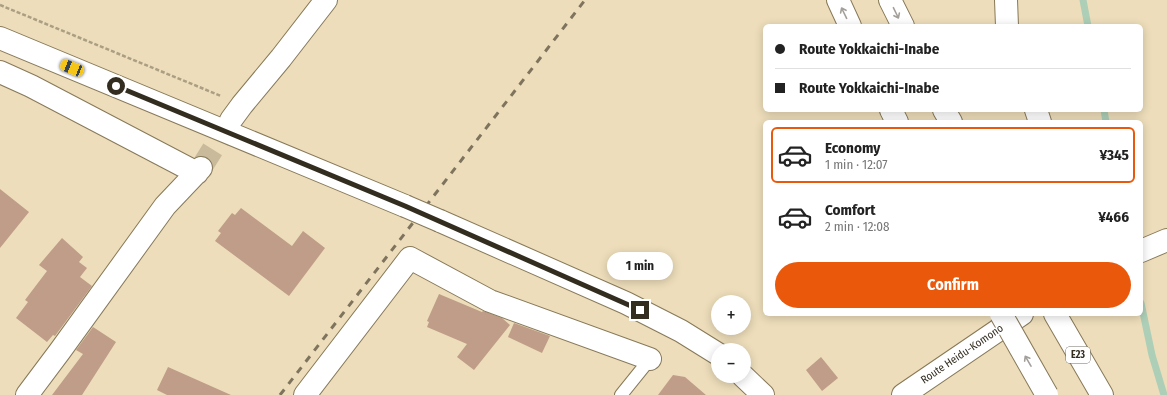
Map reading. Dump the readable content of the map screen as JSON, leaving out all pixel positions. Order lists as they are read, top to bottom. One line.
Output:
{"streets":{"main road":["Route Heidu-Komono","E23"]},"page":{"banner":["Route Yokkaichi-Inabe","Route Yokkaichi-Inabe"],"list":[{"name":"Economy","note":"1 min · 12:07","value":"¥345"},{"name":"Comfort","note":"2 min · 12:08","value":"¥466"}],"bubble":"1 min","buttons":"Confirm","map_buttons":["+","−"]}}
